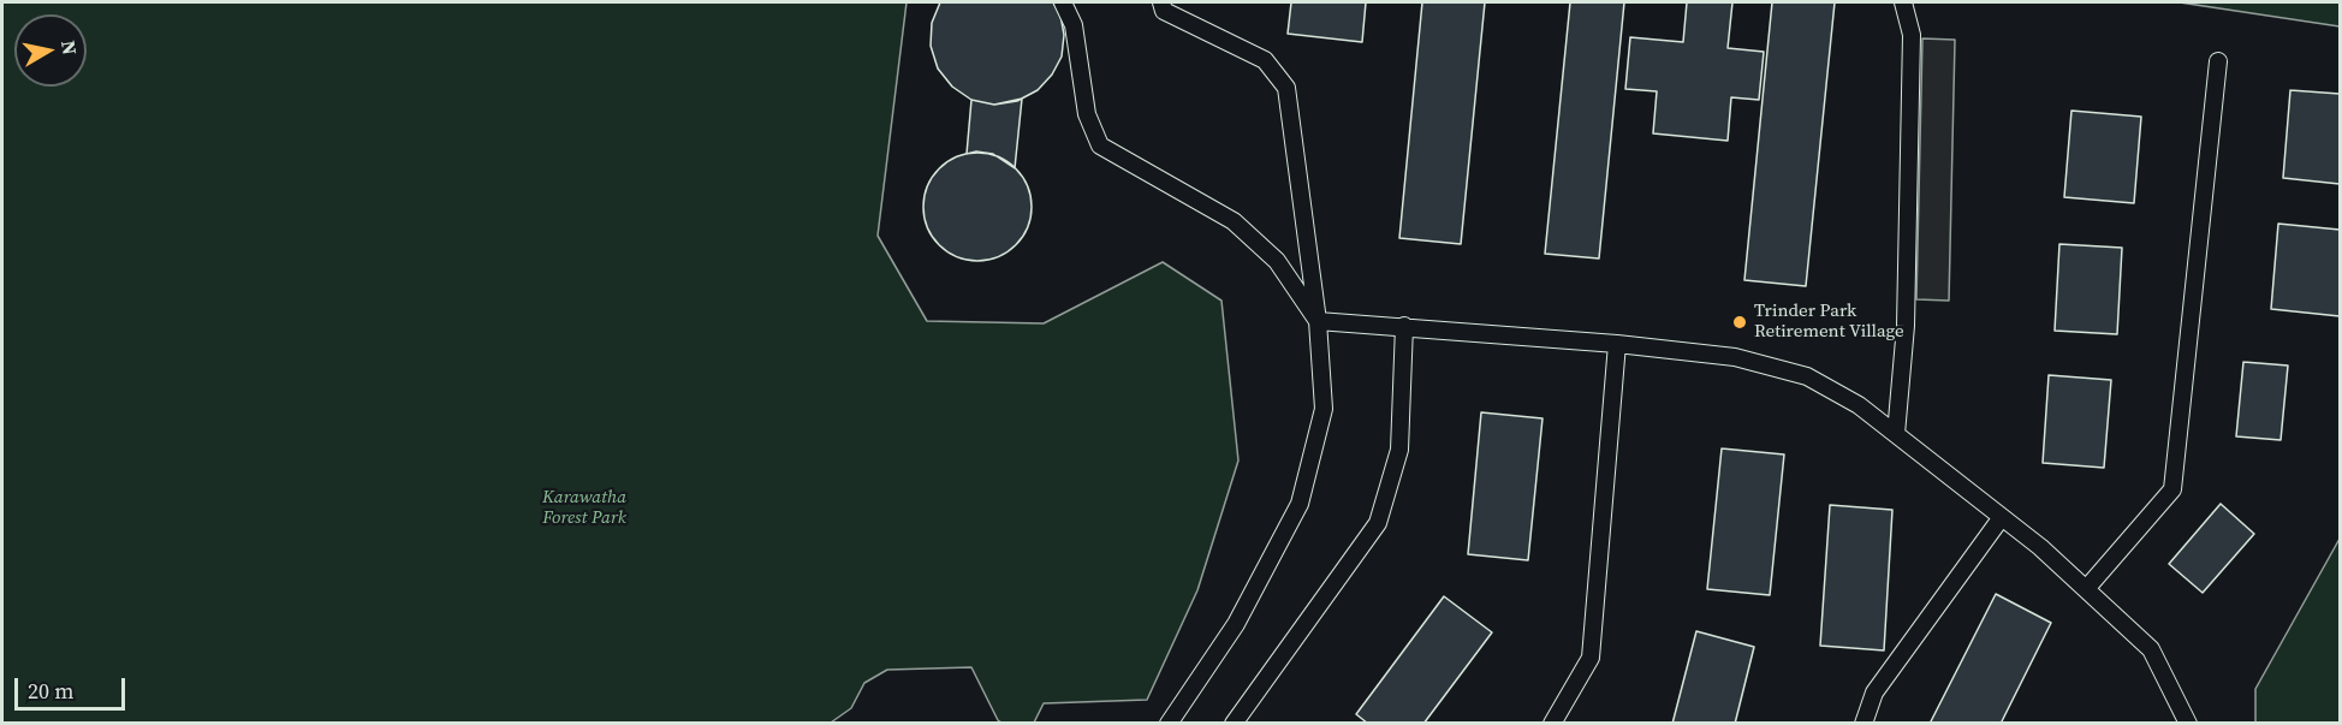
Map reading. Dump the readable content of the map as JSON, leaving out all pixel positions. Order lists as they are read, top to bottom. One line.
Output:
{"parks":["Karawatha Forest Park"],"places":["Trinder Park Retirement Village"],"scale_bar":"20 m","north":"right"}
